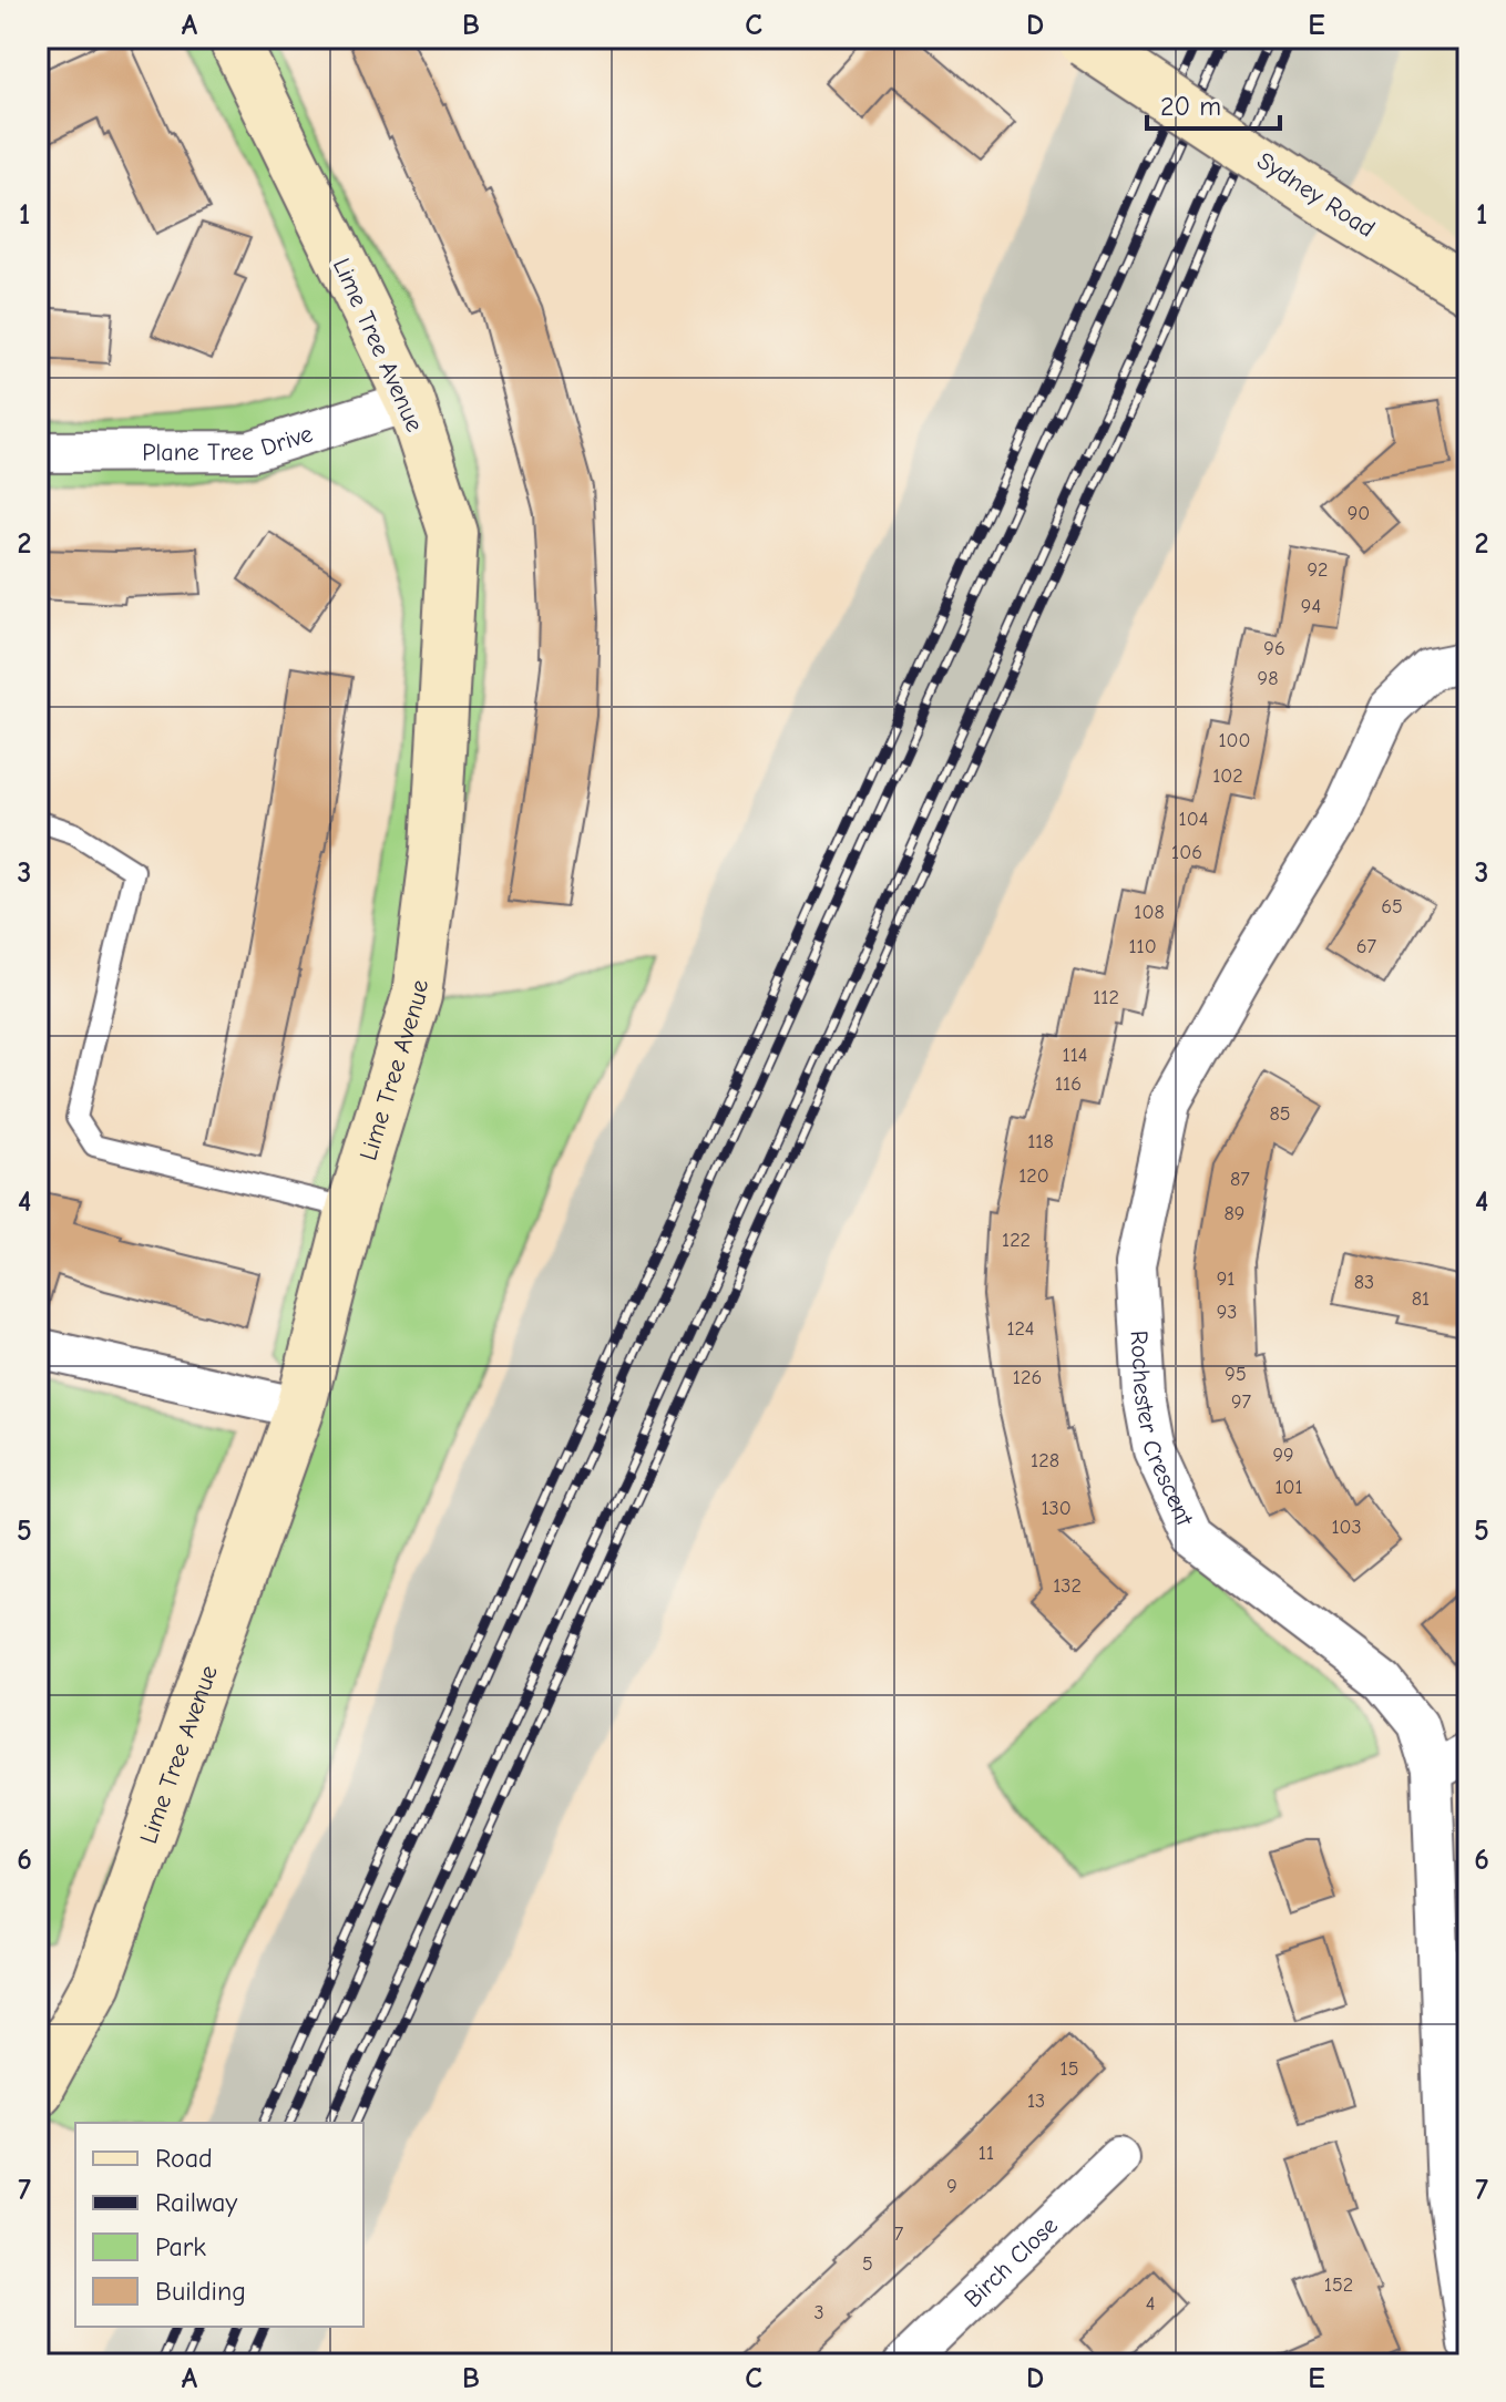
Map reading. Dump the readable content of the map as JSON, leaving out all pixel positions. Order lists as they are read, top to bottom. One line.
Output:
{"streets":{"street":["Sydney Road","Lime Tree Avenue","Plane Tree Drive","Rochester Crescent","Birch Close"]},"crossings":[["Lime Tree Avenue","Plane Tree Drive"]],"house_numbers":["90","92","94","96","98","100","102","104","106","65","108","110","67","112","114","116","85","118","120","87","89","122","91","83","81","93","124","95","126","97","99","128","101","130","103","132","15","13","11","9","7","5","152","4","3"],"legend":["Road","Railway","Park","Building"],"scale_bar":"20 m","grid":{"columns":["A","B","C","D","E"],"rows":["1","2","3","4","5","6","7"]}}
